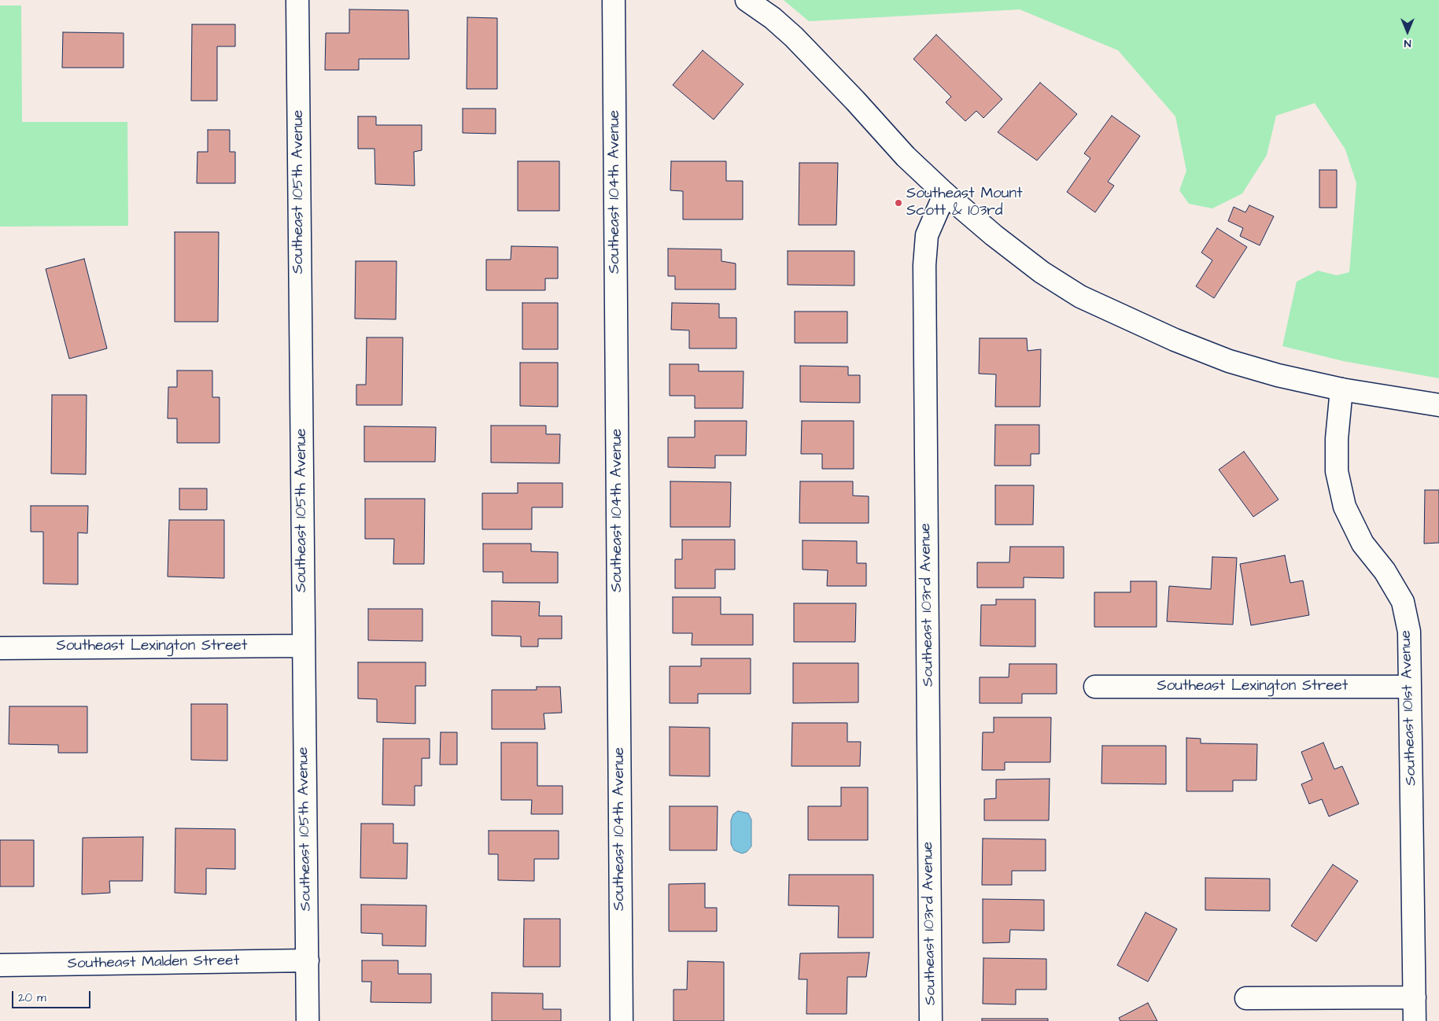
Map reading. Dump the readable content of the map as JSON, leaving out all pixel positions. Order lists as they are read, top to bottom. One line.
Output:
{"streets":{"street":["Southeast 105th Avenue","Southeast 104th Avenue","Southeast 103rd Avenue","Southeast Lexington Street","Southeast 101st Avenue","Southeast Malden Street"]},"crossings":[["Southeast 105th Avenue","Southeast Lexington Street"],["Southeast 105th Avenue","Southeast Malden Street"],["Southeast Lexington Street","Southeast 101st Avenue"]],"places":["Southeast Mount Scott & 103rd"],"scale_bar":"20 m","north":"bottom"}
